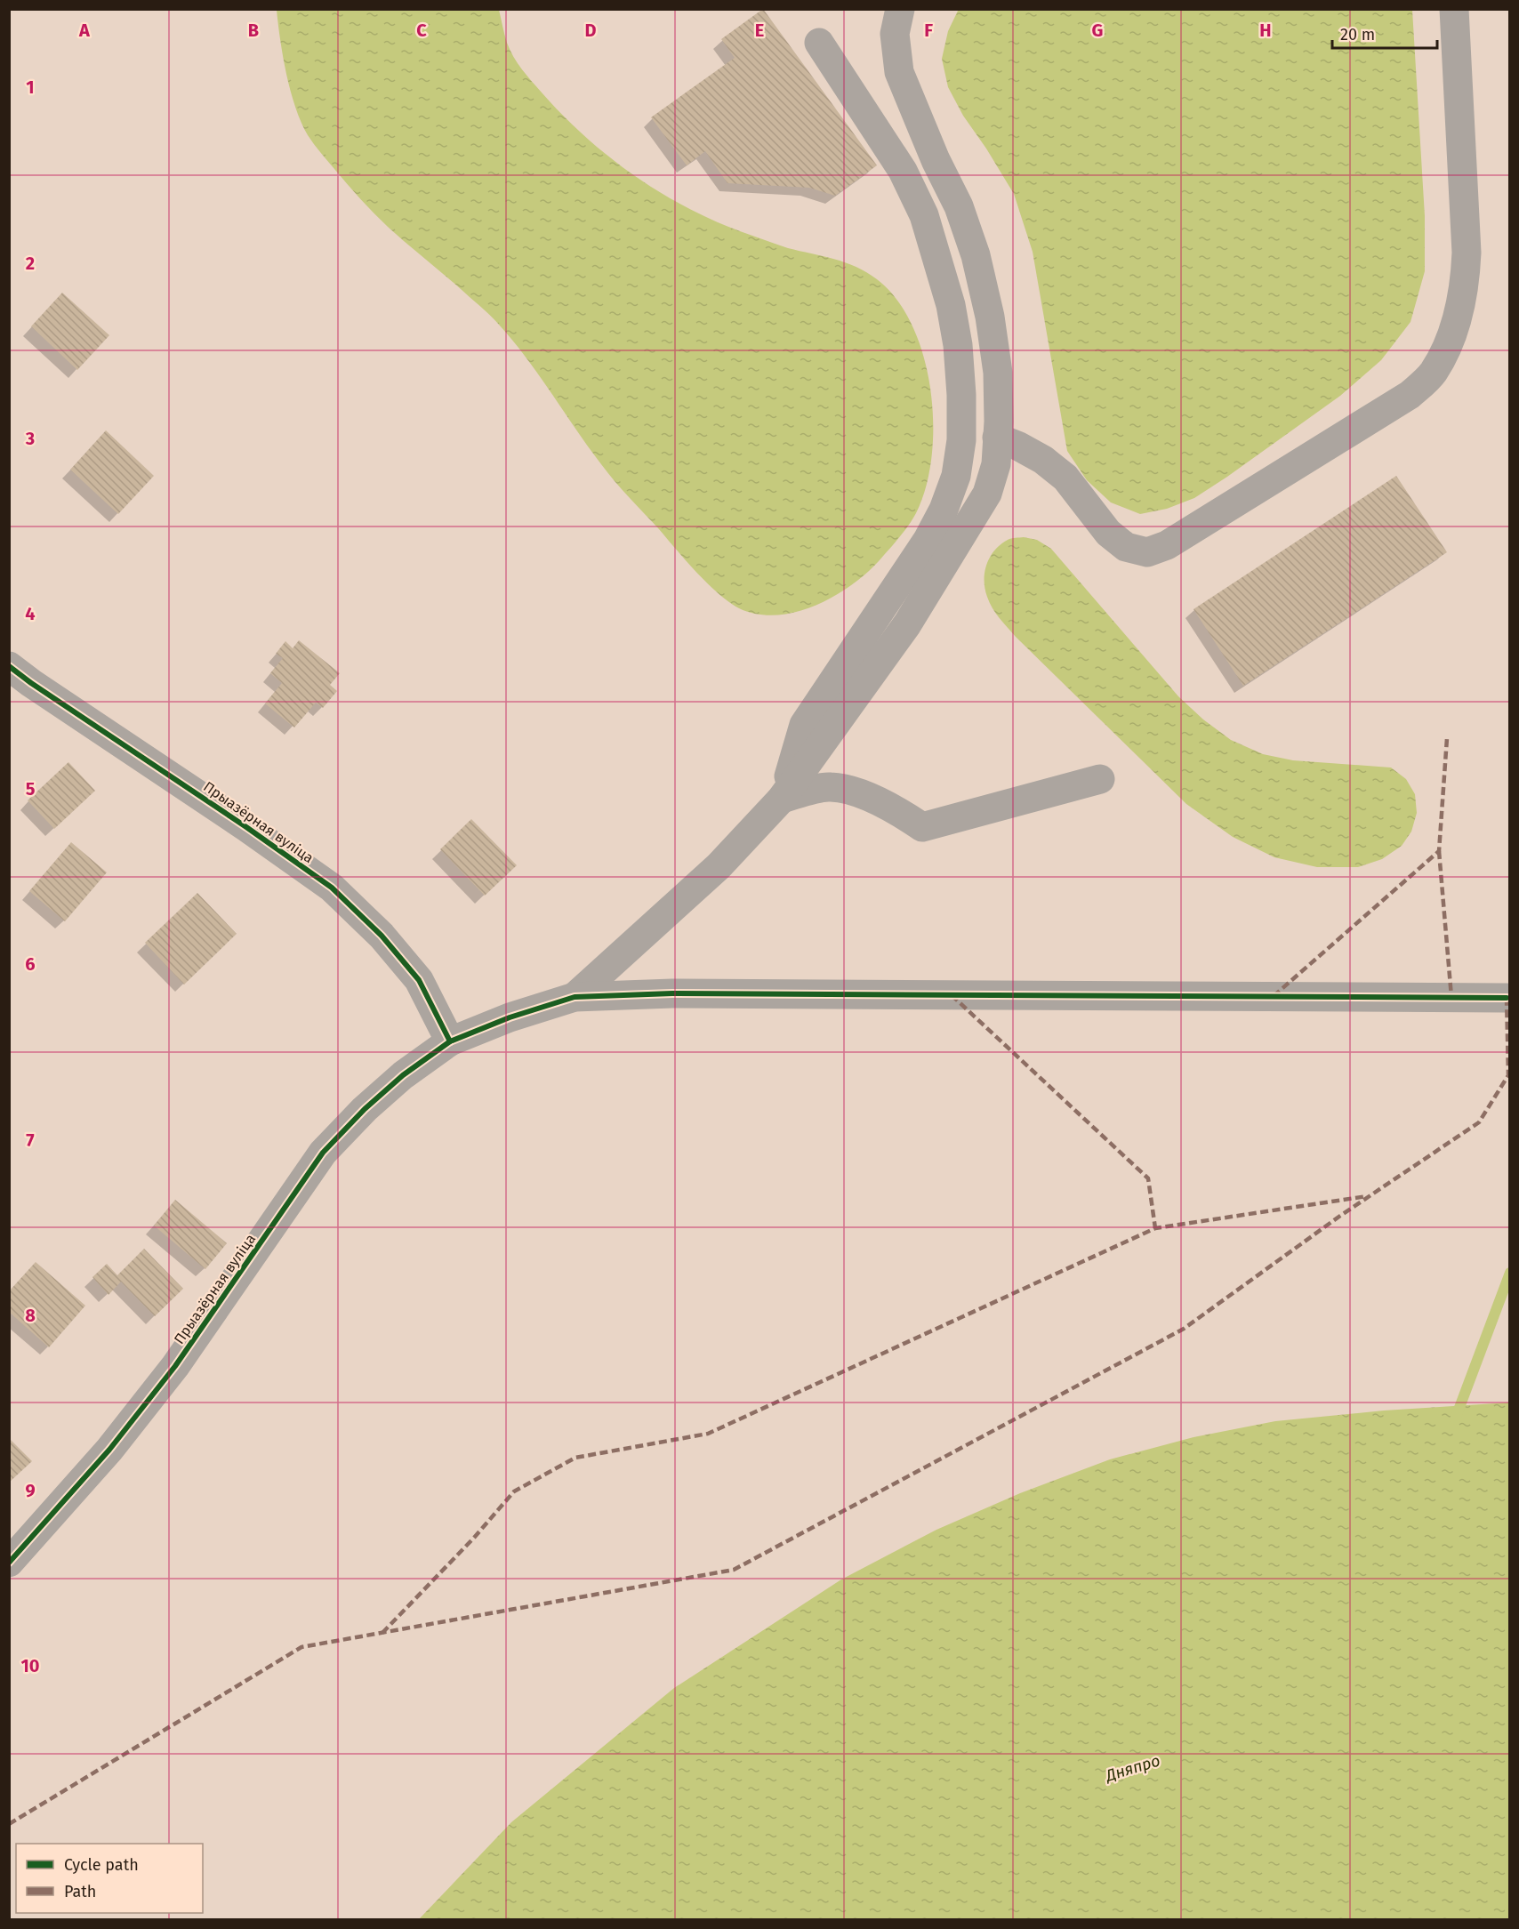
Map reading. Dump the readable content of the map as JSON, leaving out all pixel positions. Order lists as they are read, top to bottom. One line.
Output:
{"streets":{"street":["Прыазёрная вуліца"]},"water":["Дняпро"],"legend":["Cycle path","Path"],"scale_bar":"20 m","grid":{"columns":["A","B","C","D","E","F","G","H"],"rows":["1","2","3","4","5","6","7","8","9","10"]}}
